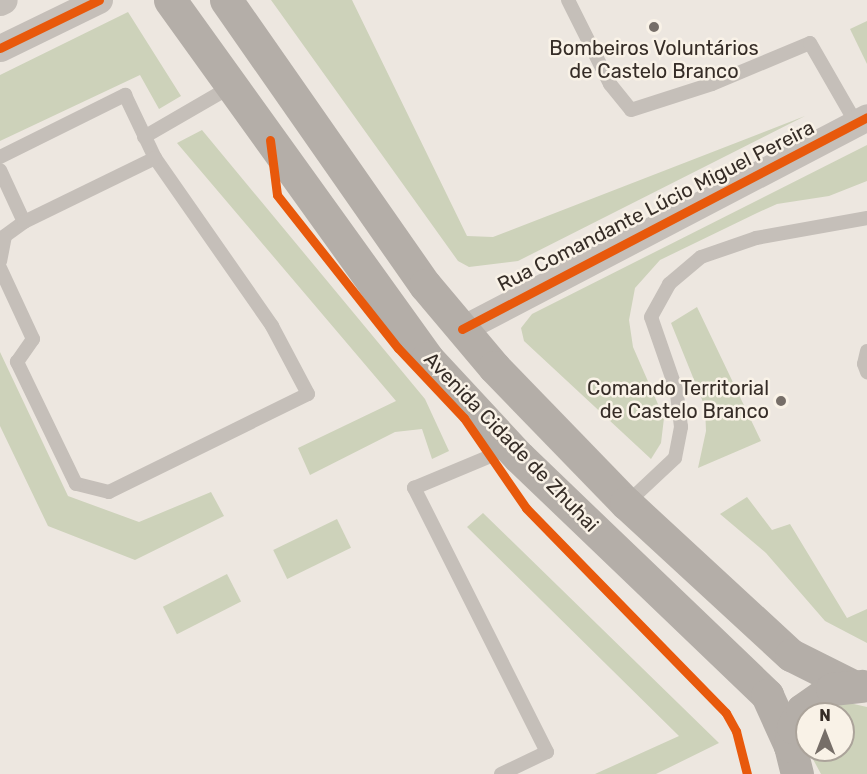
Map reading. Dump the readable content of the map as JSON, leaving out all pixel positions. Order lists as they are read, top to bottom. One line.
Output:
{"streets":{"main road":["Avenida Cidade de Zhuhai"],"street":["Rua Comandante Lúcio Miguel Pereira"]},"crossings":[["Rua Comandante Lúcio Miguel Pereira","Avenida Cidade de Zhuhai"]],"places":["Bombeiros Voluntários de Castelo Branco","Comando Territorial de Castelo Branco"],"north":"top"}
